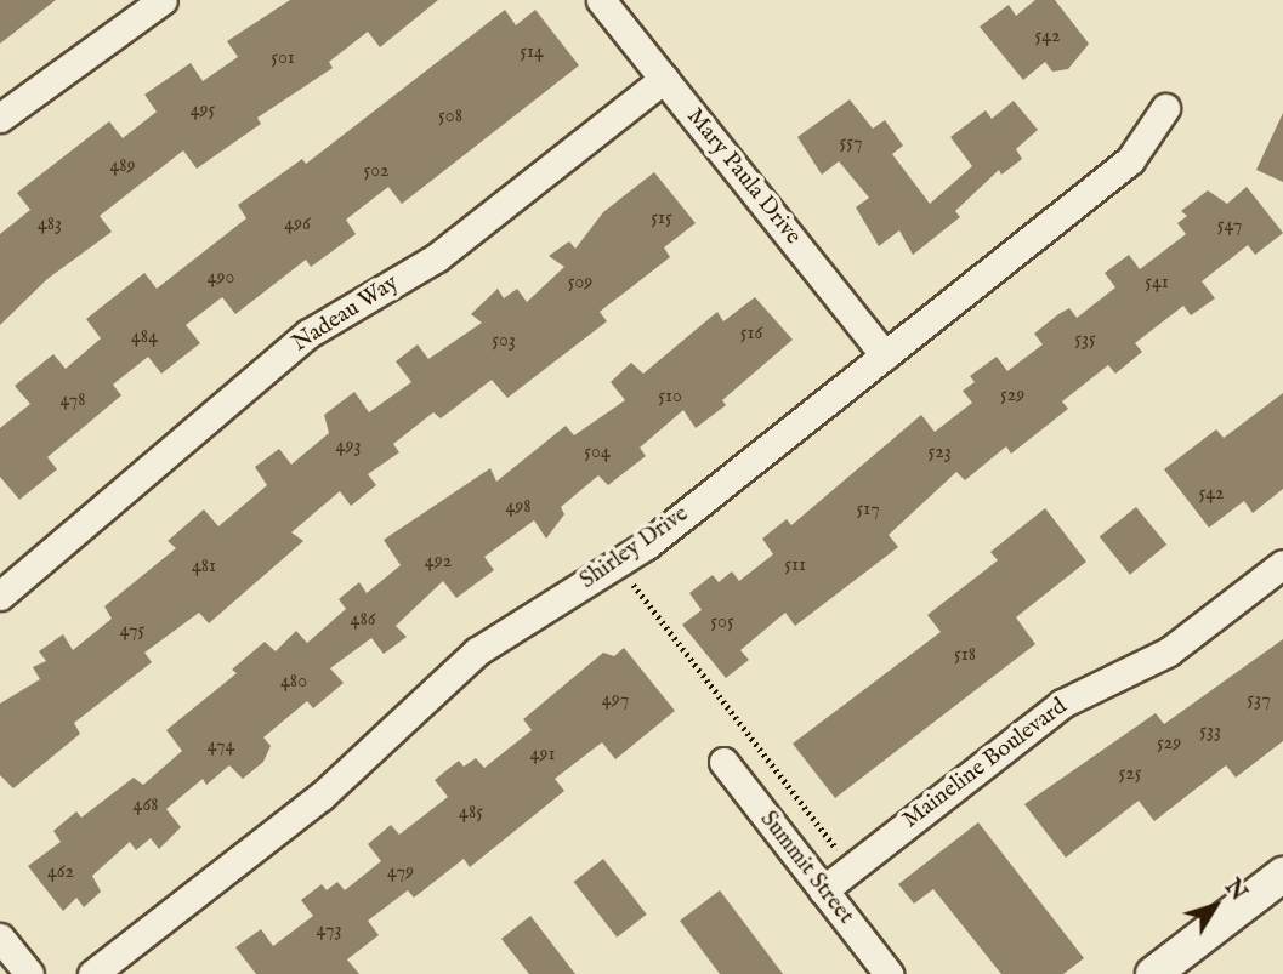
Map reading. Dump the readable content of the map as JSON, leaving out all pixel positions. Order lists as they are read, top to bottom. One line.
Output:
{"streets":{"street":["Mary Paula Drive","Nadeau Way","Shirley Drive","Maineline Boulevard","Summit Street"]},"crossings":[["Mary Paula Drive","Nadeau Way"],["Mary Paula Drive","Shirley Drive"],["Maineline Boulevard","Summit Street"]],"house_numbers":["542","514","501","495","508","557","489","502","515","483","496","547","490","509","541","516","484","535","503","529","510","478","493","504","523","542","498","517","492","511","481","486","505","475","518","480","497","537","533","529","474","491","525","468","485","462","479","473"],"north":"top right"}
